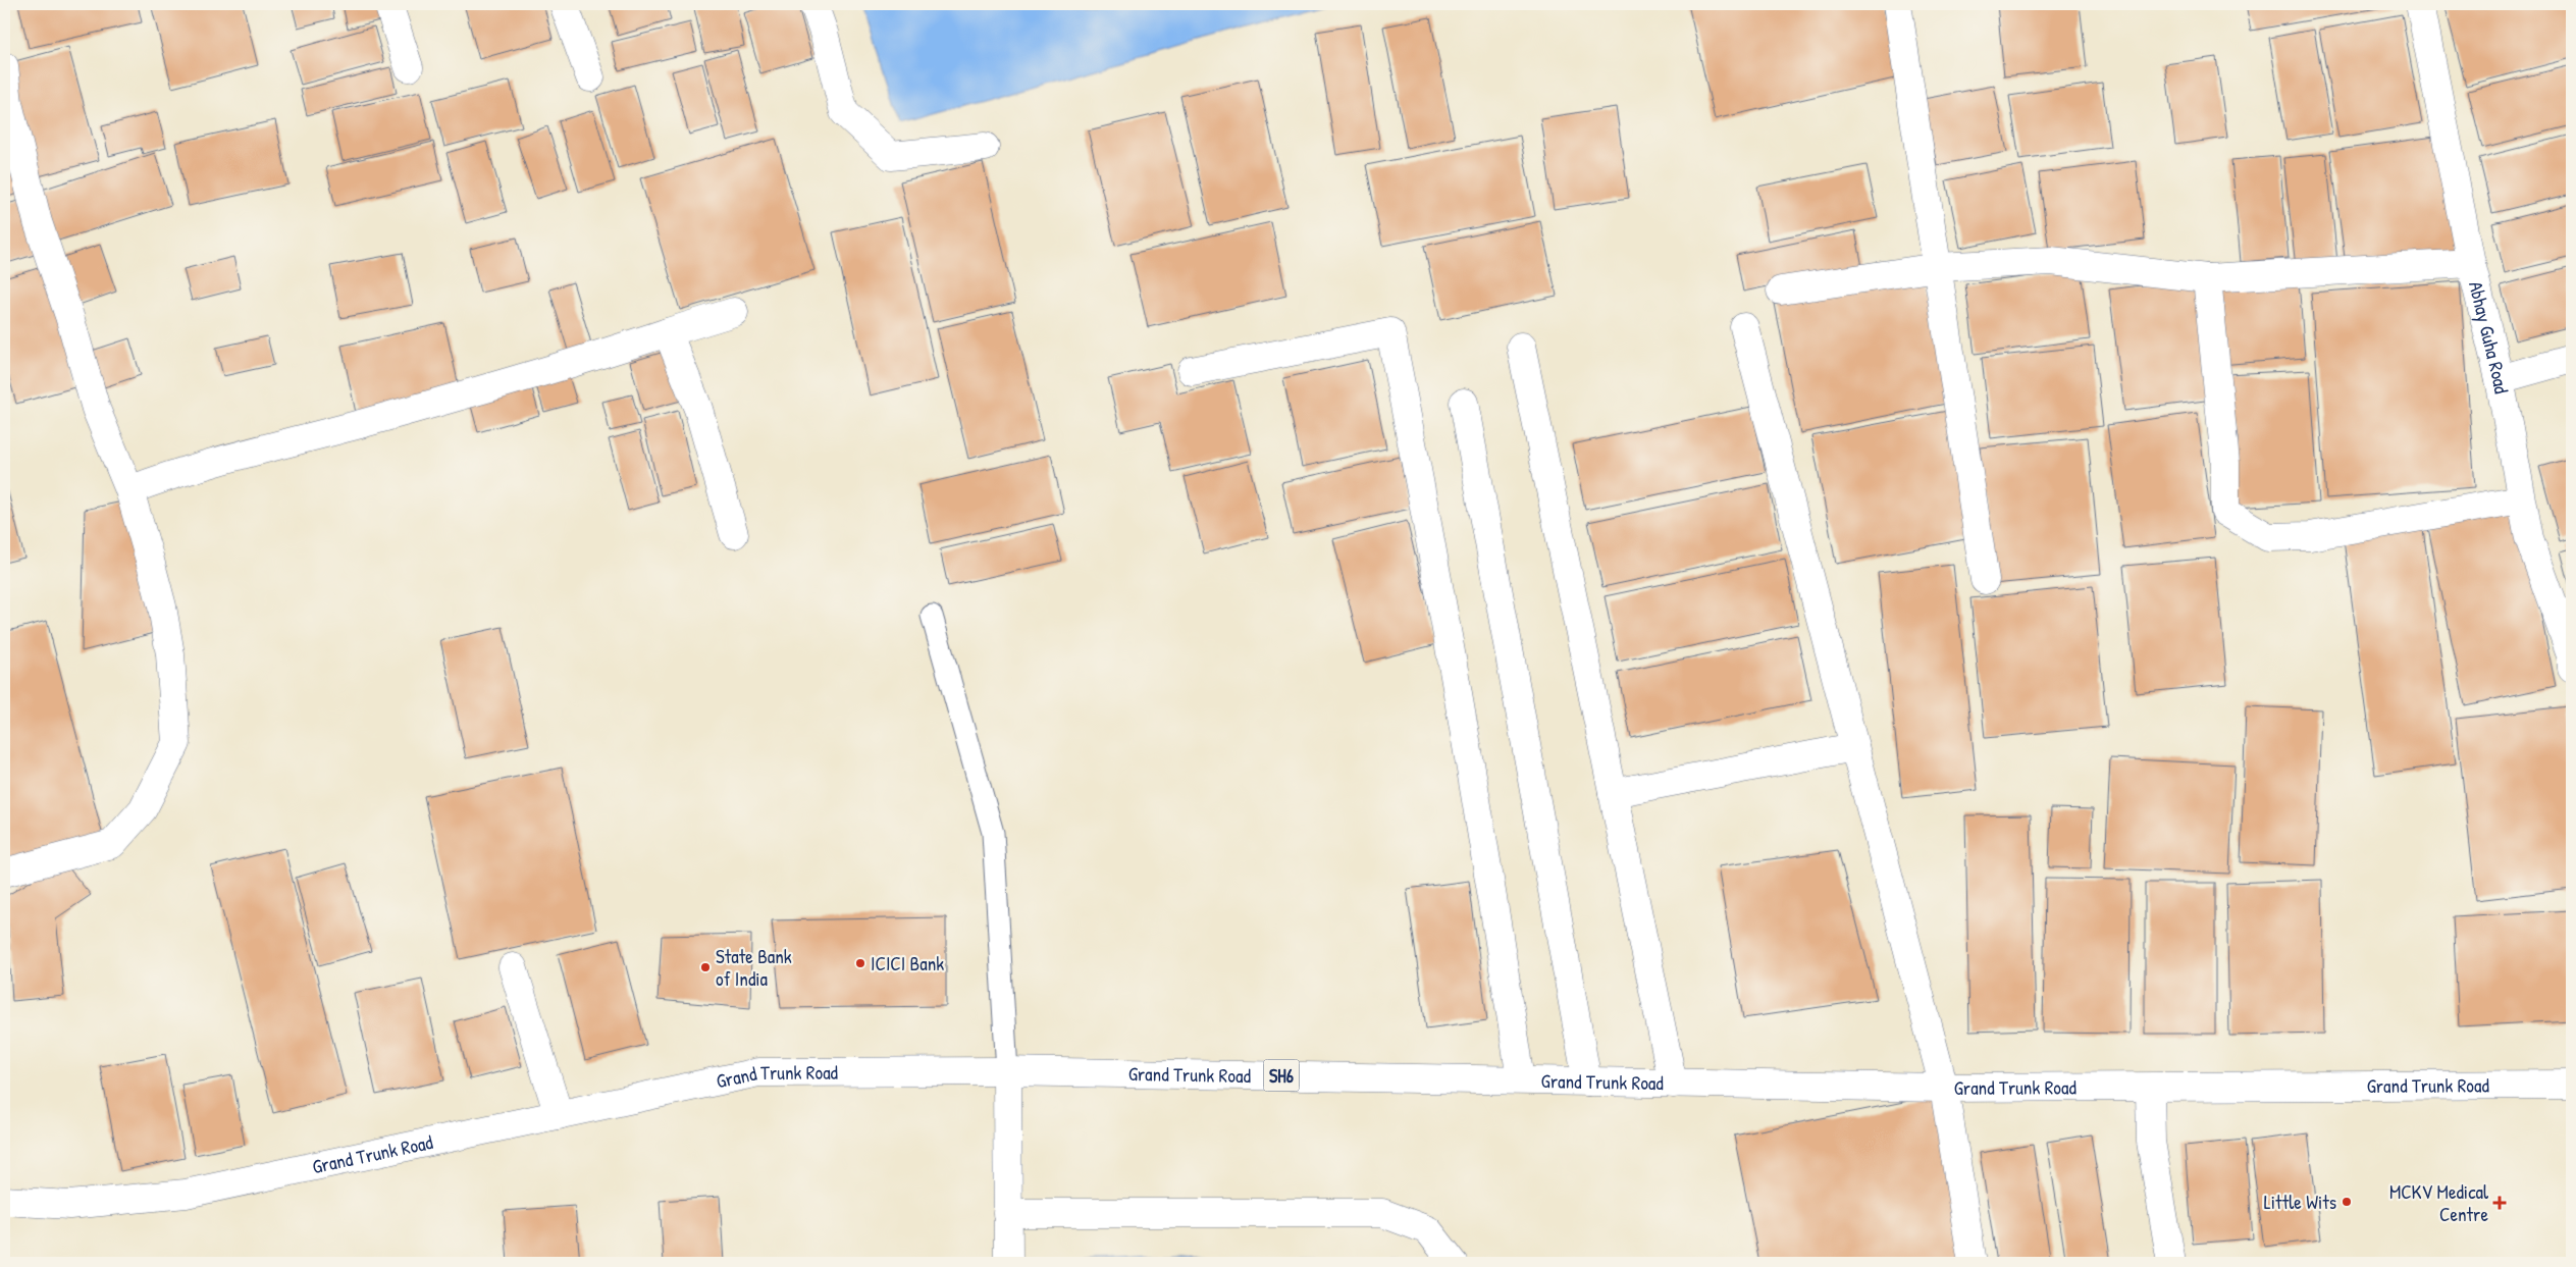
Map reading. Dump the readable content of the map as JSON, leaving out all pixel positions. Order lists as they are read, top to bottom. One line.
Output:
{"streets":{"street":["Abhay Guha Road","Grand Trunk Road","SH6"]},"places":{"other":["ICICI Bank","State Bank of India","Little Wits"],"health":["MCKV Medical Centre"]}}
